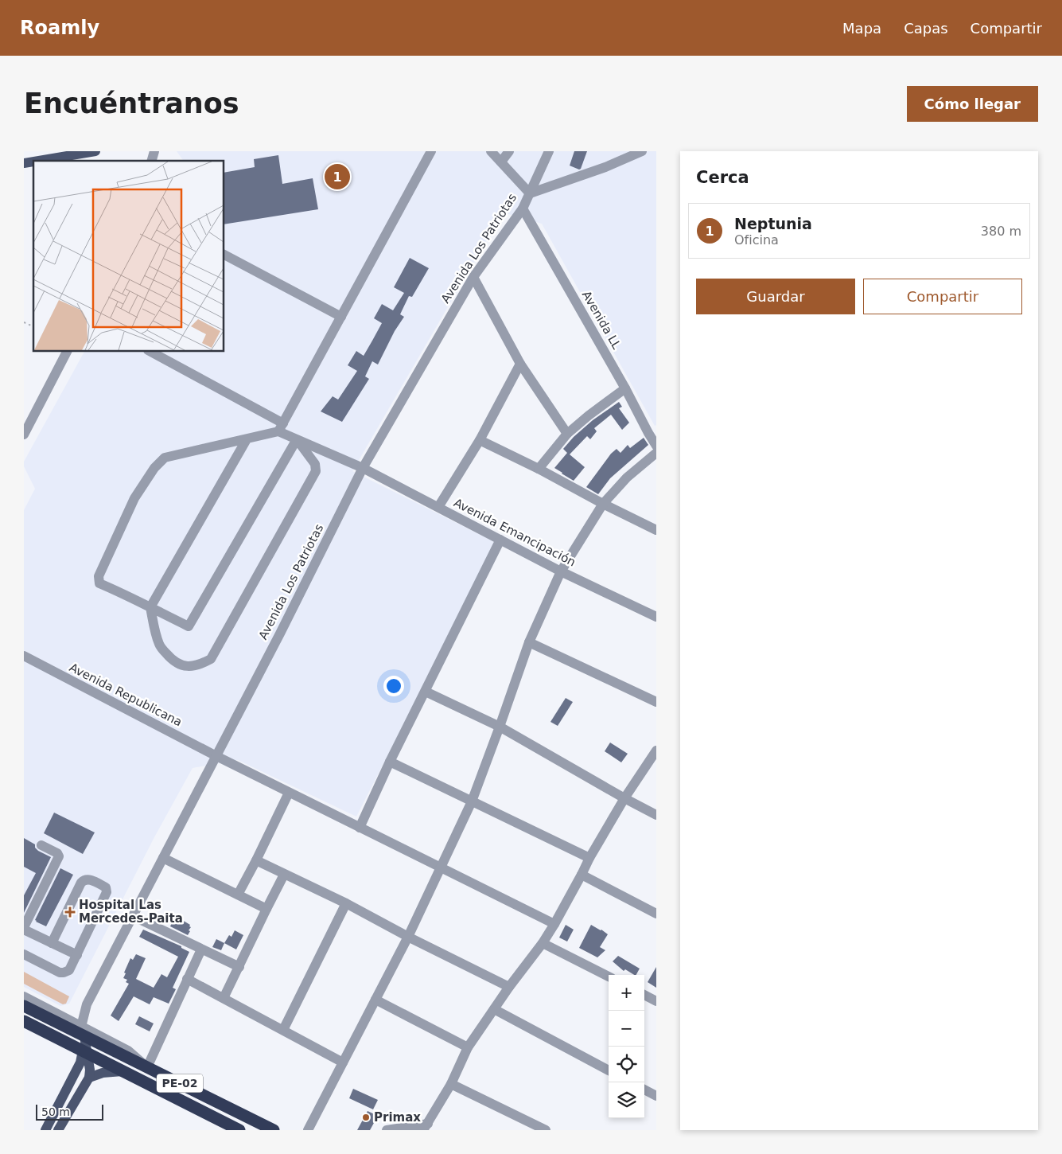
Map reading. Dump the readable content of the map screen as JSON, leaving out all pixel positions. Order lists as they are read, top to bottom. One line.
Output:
{"streets":{"highway":["PE-02"],"street":["Avenida Los Patriotas","Avenida LL","Avenida Emancipación","Avenida Republicana"]},"crossings":[["Avenida Los Patriotas","Avenida LL"],["Avenida Los Patriotas","Avenida Emancipación"],["Avenida Los Patriotas","Avenida Republicana"],["Avenida Los Patriotas","PE-02"]],"places":{"health":["Hospital Las Mercedes-Paita"],"other":["Primax"]},"scale_bar":"50 m","page":{"header":"Roamly","nav":["Mapa","Capas","Compartir"],"buttons":["Cómo llegar",["Guardar","Compartir"]],"title":"Encuéntranos","heading":"Cerca","pins":"1","list":[{"mark":"1","name":"Neptunia","note":"Oficina","value":"380 m"}],"map_buttons":["+","−"],"scale":"50 m"}}
